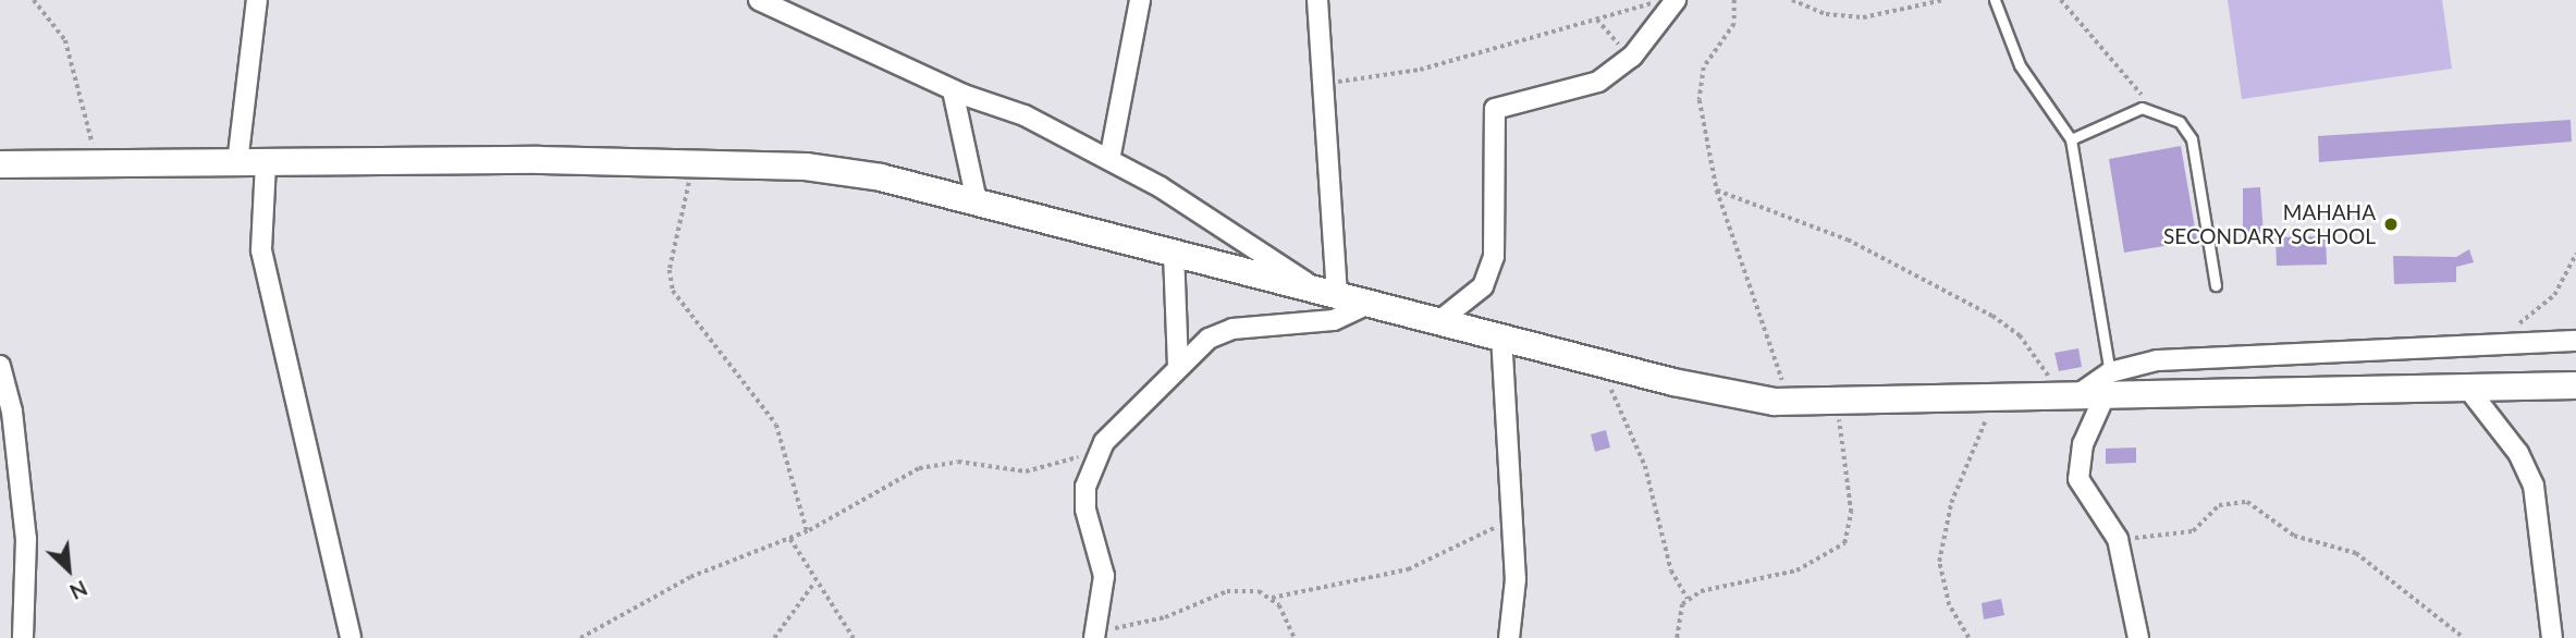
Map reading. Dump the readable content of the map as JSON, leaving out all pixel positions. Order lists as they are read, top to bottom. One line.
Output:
{"places":["MAHAHA SECONDARY SCHOOL"],"north":"bottom right"}
